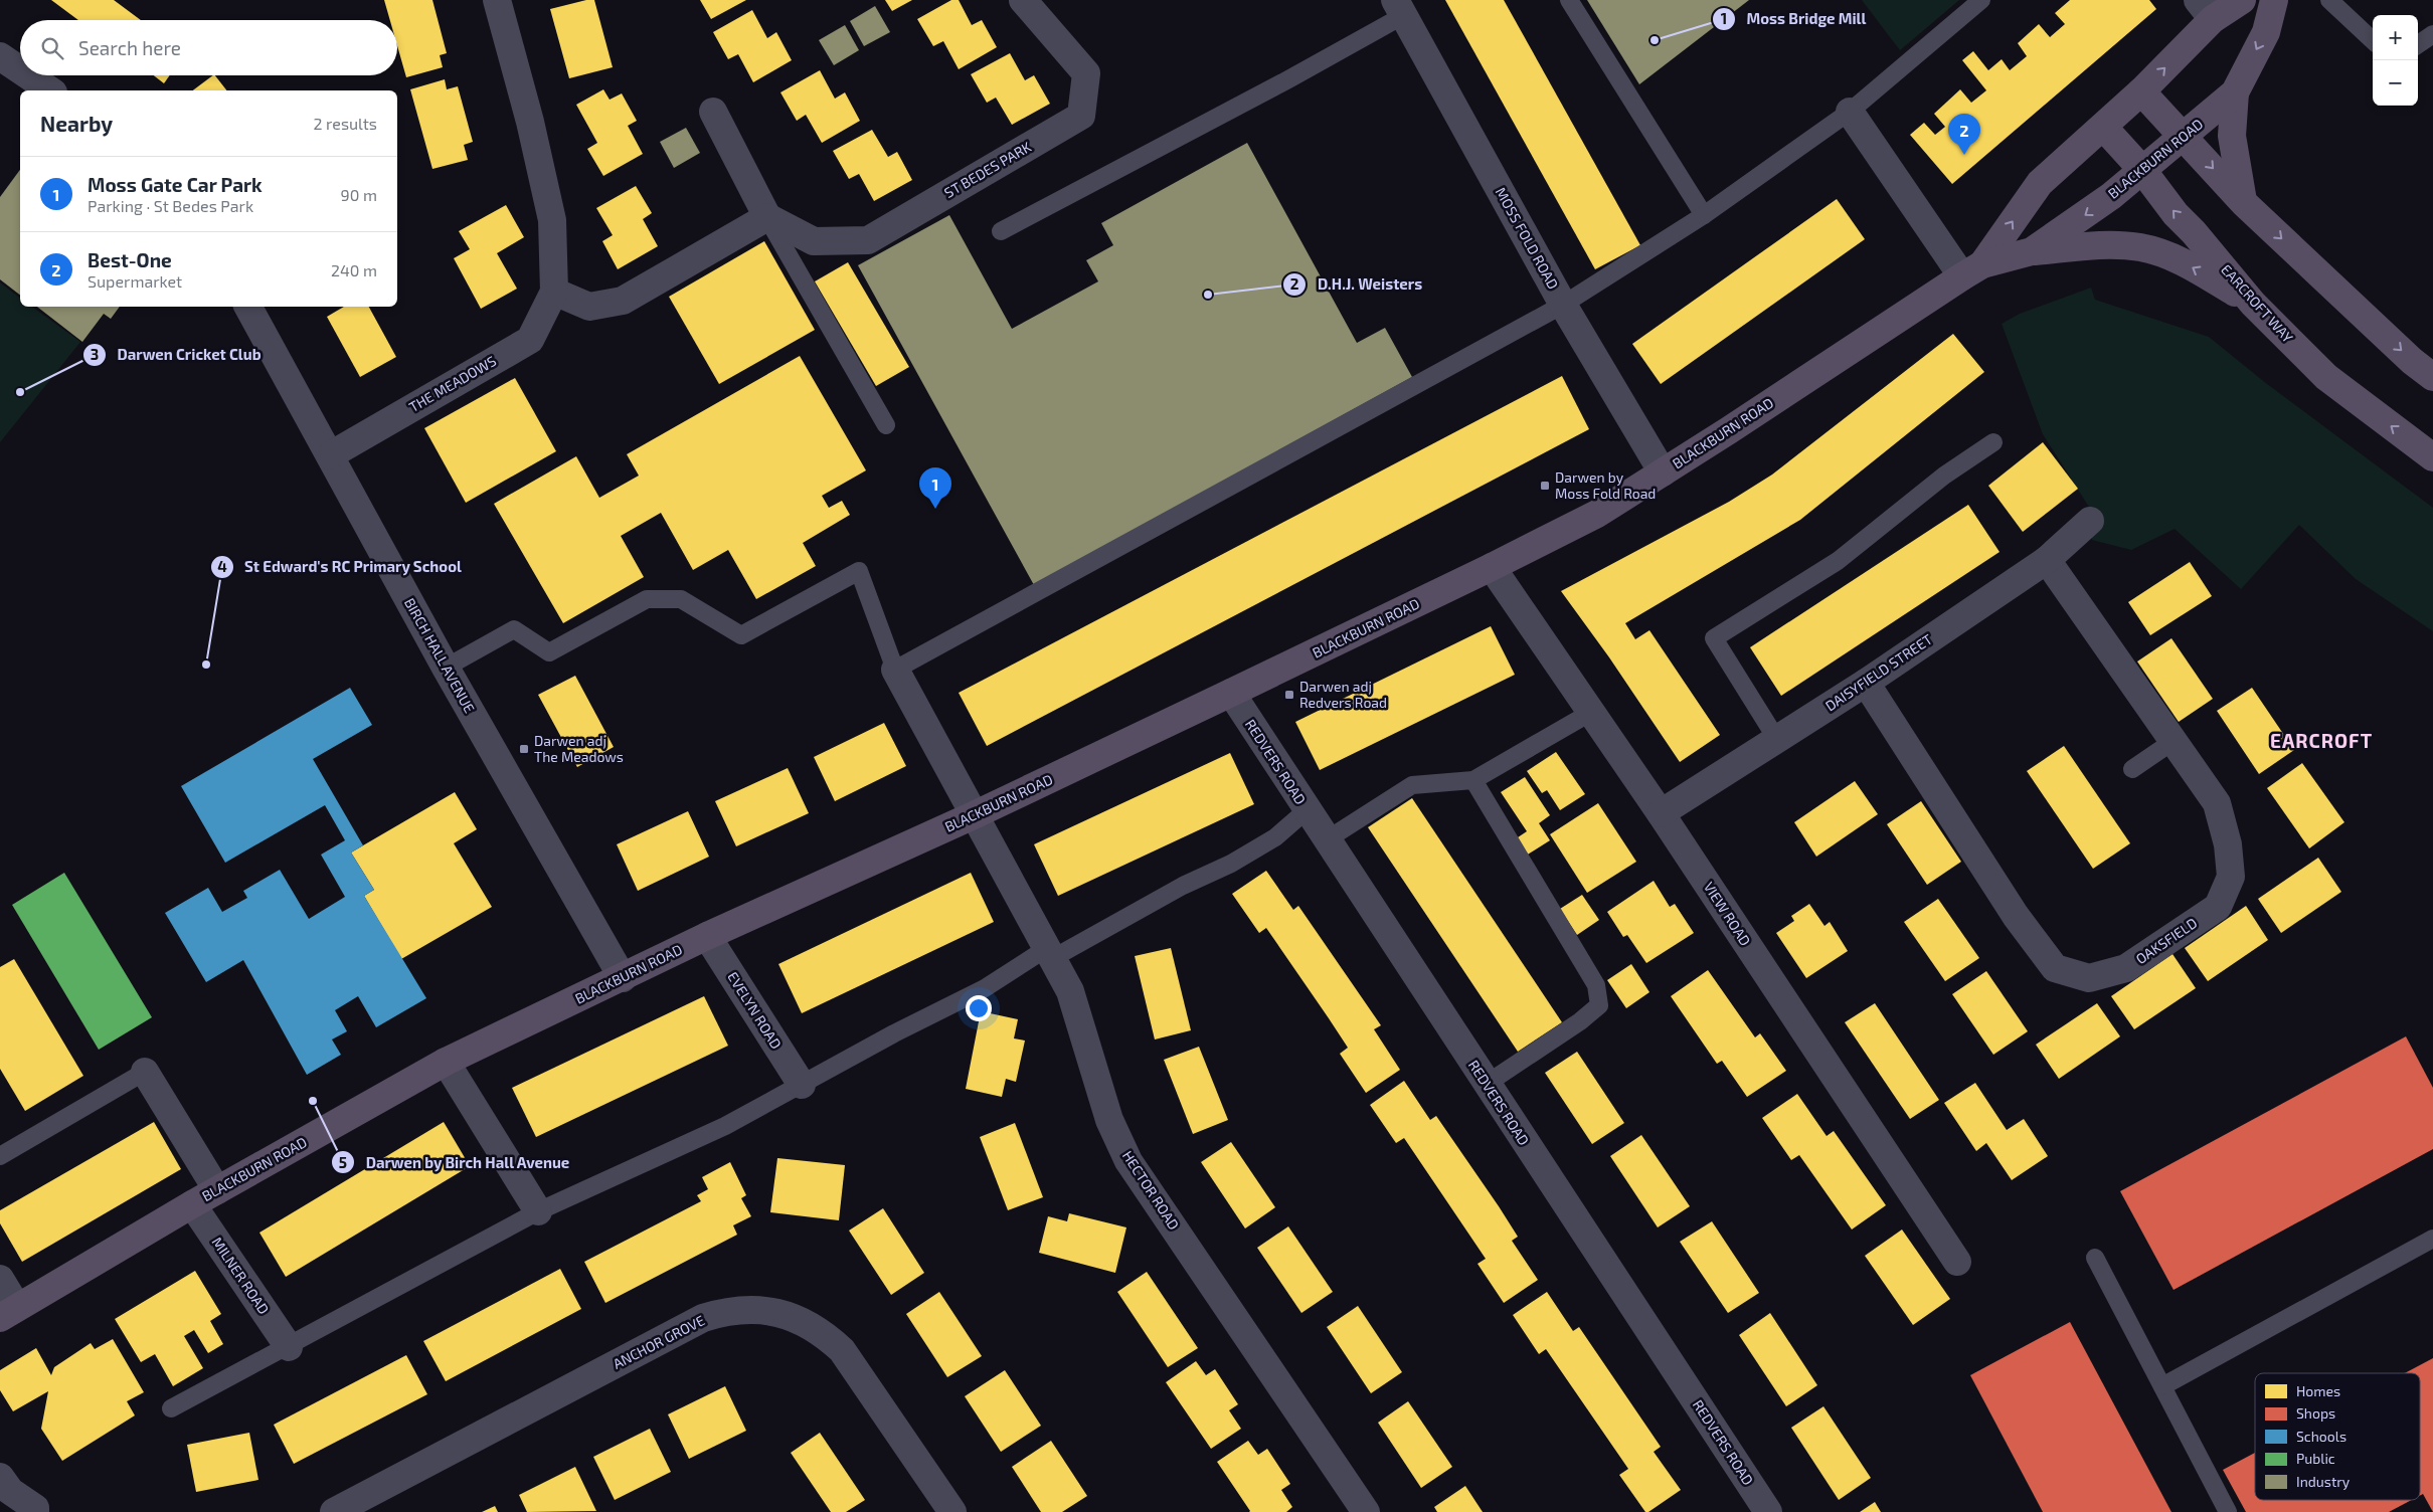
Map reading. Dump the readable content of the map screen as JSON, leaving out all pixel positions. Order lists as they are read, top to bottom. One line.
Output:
{"streets":{"highway":["BLACKBURN ROAD","EARCROFT WAY"],"street":["ST BEDES PARK","MOSS FOLD ROAD","THE MEADOWS","BIRCH HALL AVENUE","DAISYFIELD STREET","REDVERS ROAD","VIEW ROAD","OAKSFIELD","EVELYN ROAD","HECTOR ROAD","MILNER ROAD","ANCHOR GROVE"]},"crossings":[["BLACKBURN ROAD","MOSS FOLD ROAD"],["BLACKBURN ROAD","EARCROFT WAY"],["BLACKBURN ROAD","BIRCH HALL AVENUE"],["BLACKBURN ROAD","REDVERS ROAD"],["BLACKBURN ROAD","VIEW ROAD"],["BLACKBURN ROAD","EVELYN ROAD"],["BLACKBURN ROAD","HECTOR ROAD"],["BLACKBURN ROAD","MILNER ROAD"],["THE MEADOWS","BIRCH HALL AVENUE"],["DAISYFIELD STREET","VIEW ROAD"],["DAISYFIELD STREET","OAKSFIELD"]],"districts":["EARCROFT"],"places":{"other":["Moss Bridge Mill","D.H.J. Weisters","Darwen Cricket Club","St Edward's RC Primary School","Darwen by Birch Hall Avenue"],"transit":["Darwen by Moss Fold Road","Darwen adj Redvers Road","Darwen adj The Meadows"]},"legend":["Homes","Shops","Schools","Public","Industry"],"page":{"map_buttons":["+","−"],"search":"Search here","heading":["Nearby","2 results"],"pins":["2","1"],"list":[{"mark":"1","name":"Moss Gate Car Park","note":"Parking · St Bedes Park","value":"90 m"},{"mark":"2","name":"Best-One","note":"Supermarket","value":"240 m"}]}}
